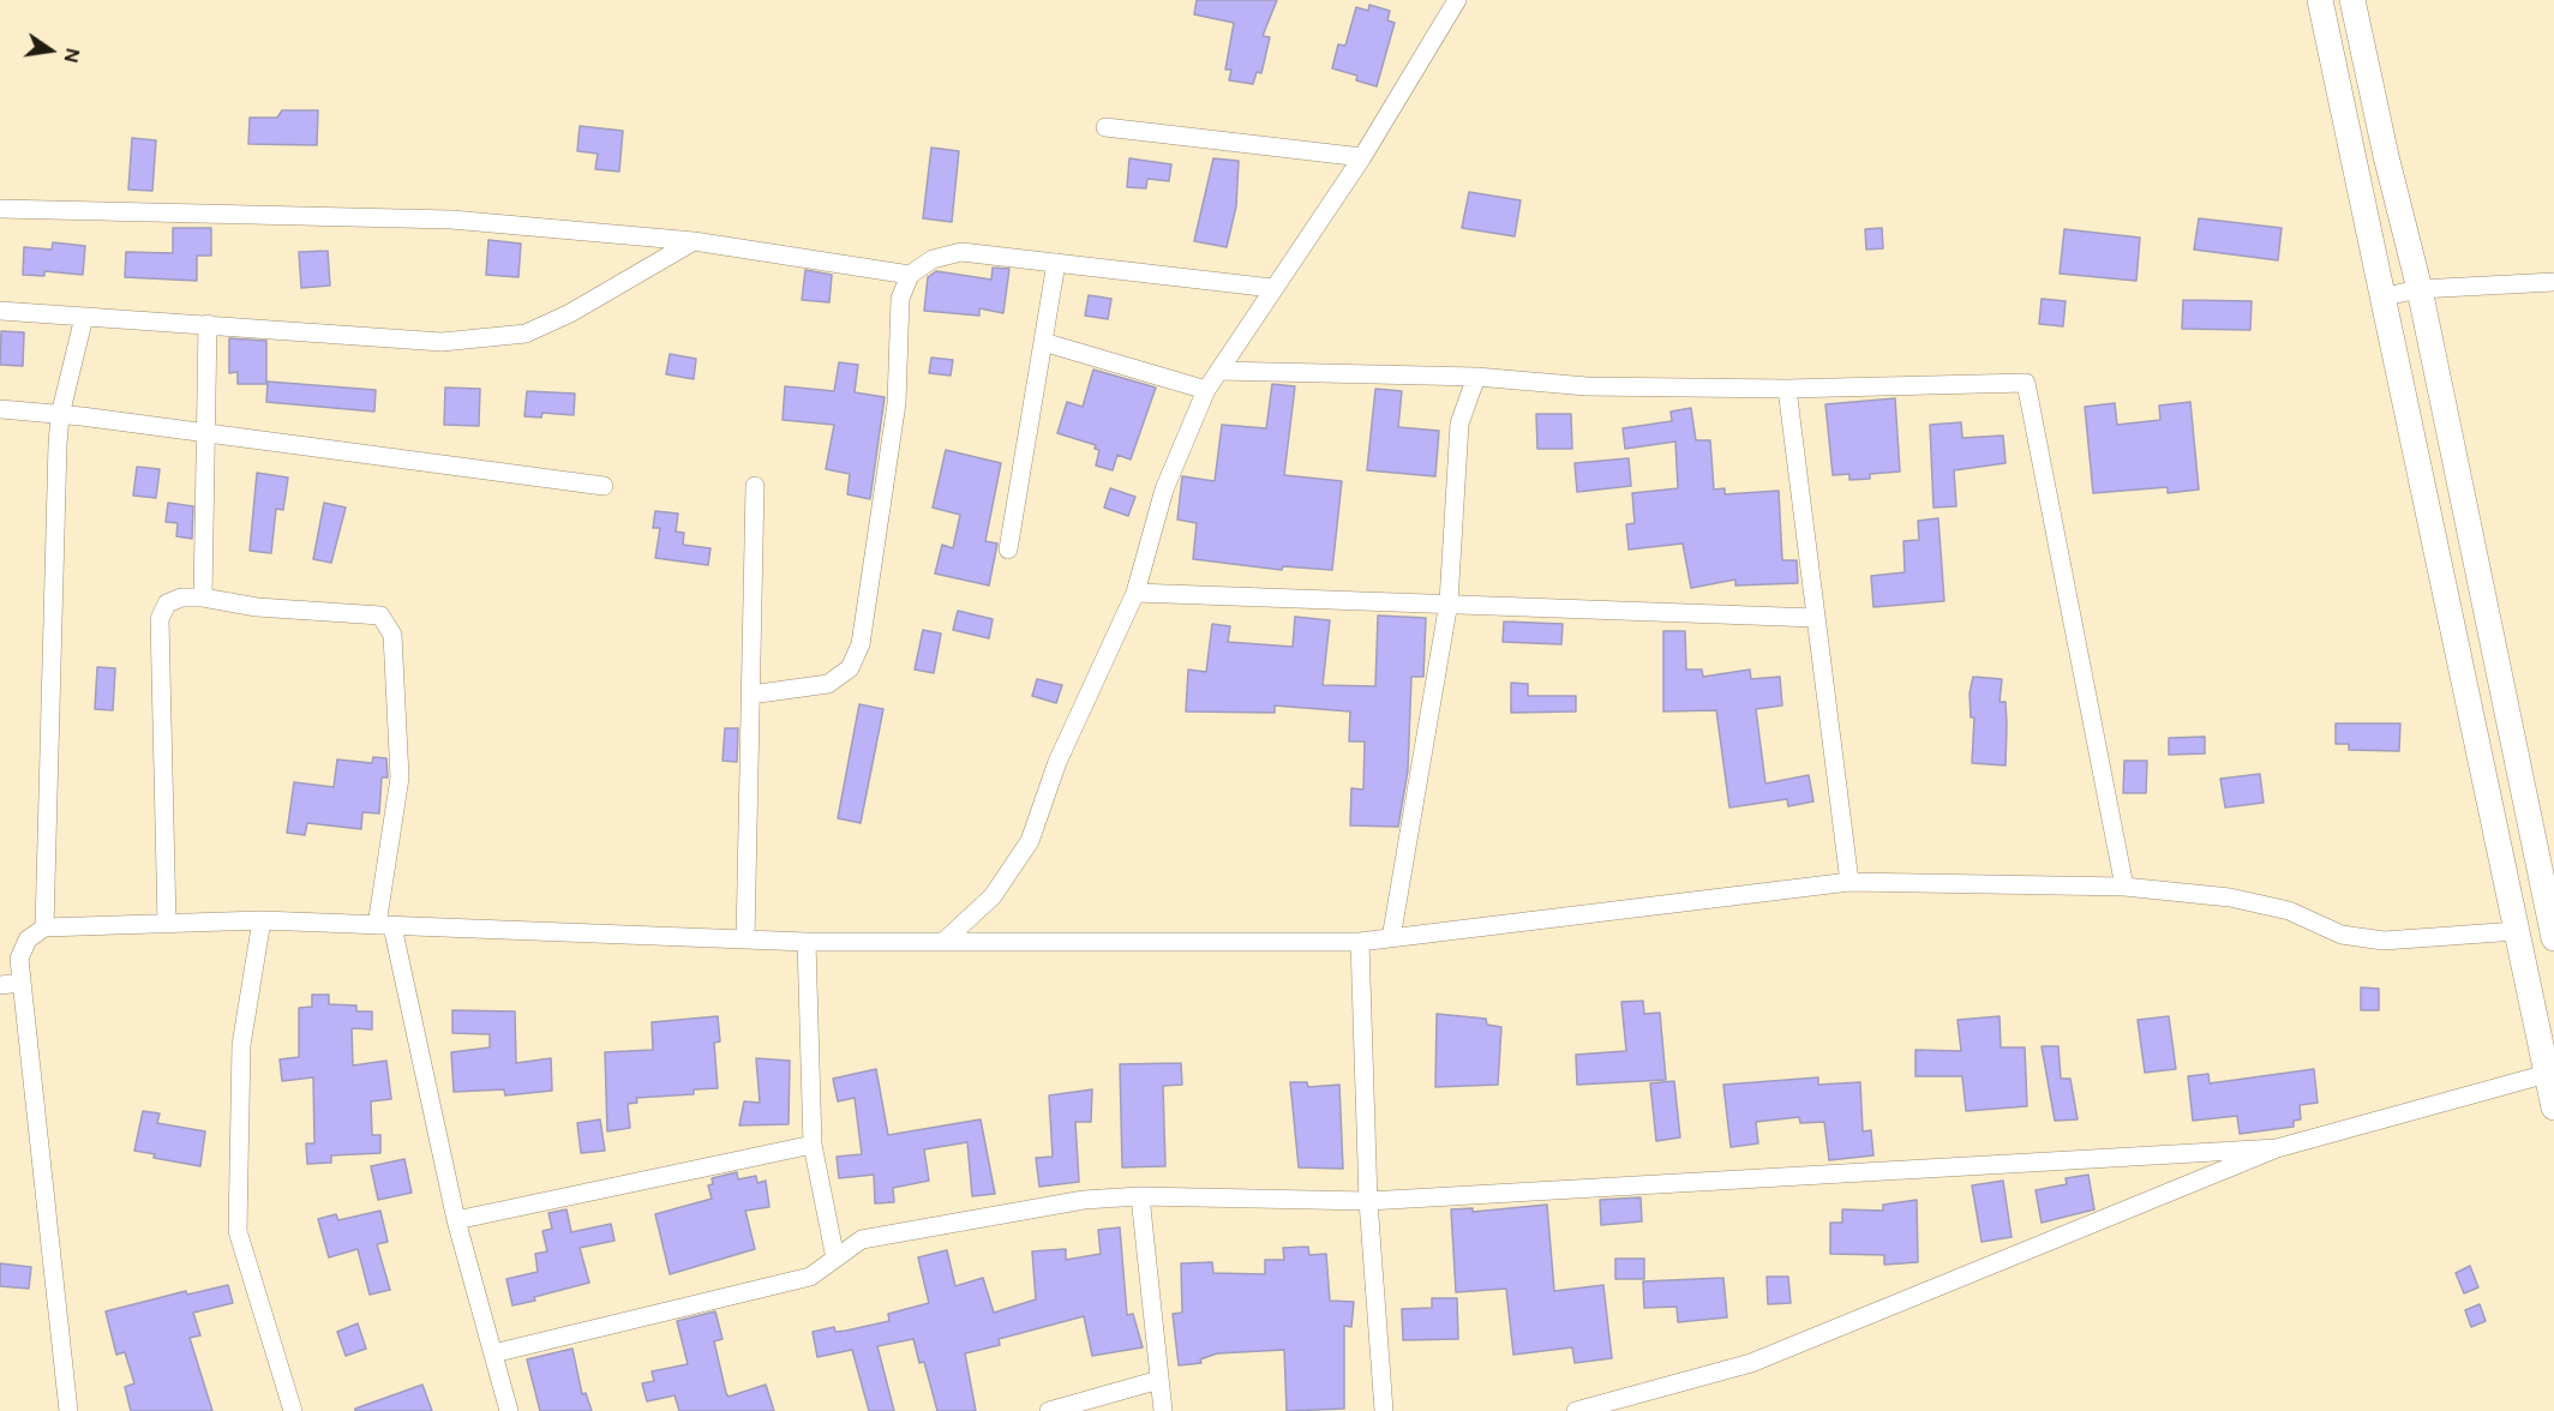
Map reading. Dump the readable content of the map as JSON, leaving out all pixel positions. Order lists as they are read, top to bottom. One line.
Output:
{"north":"right"}
